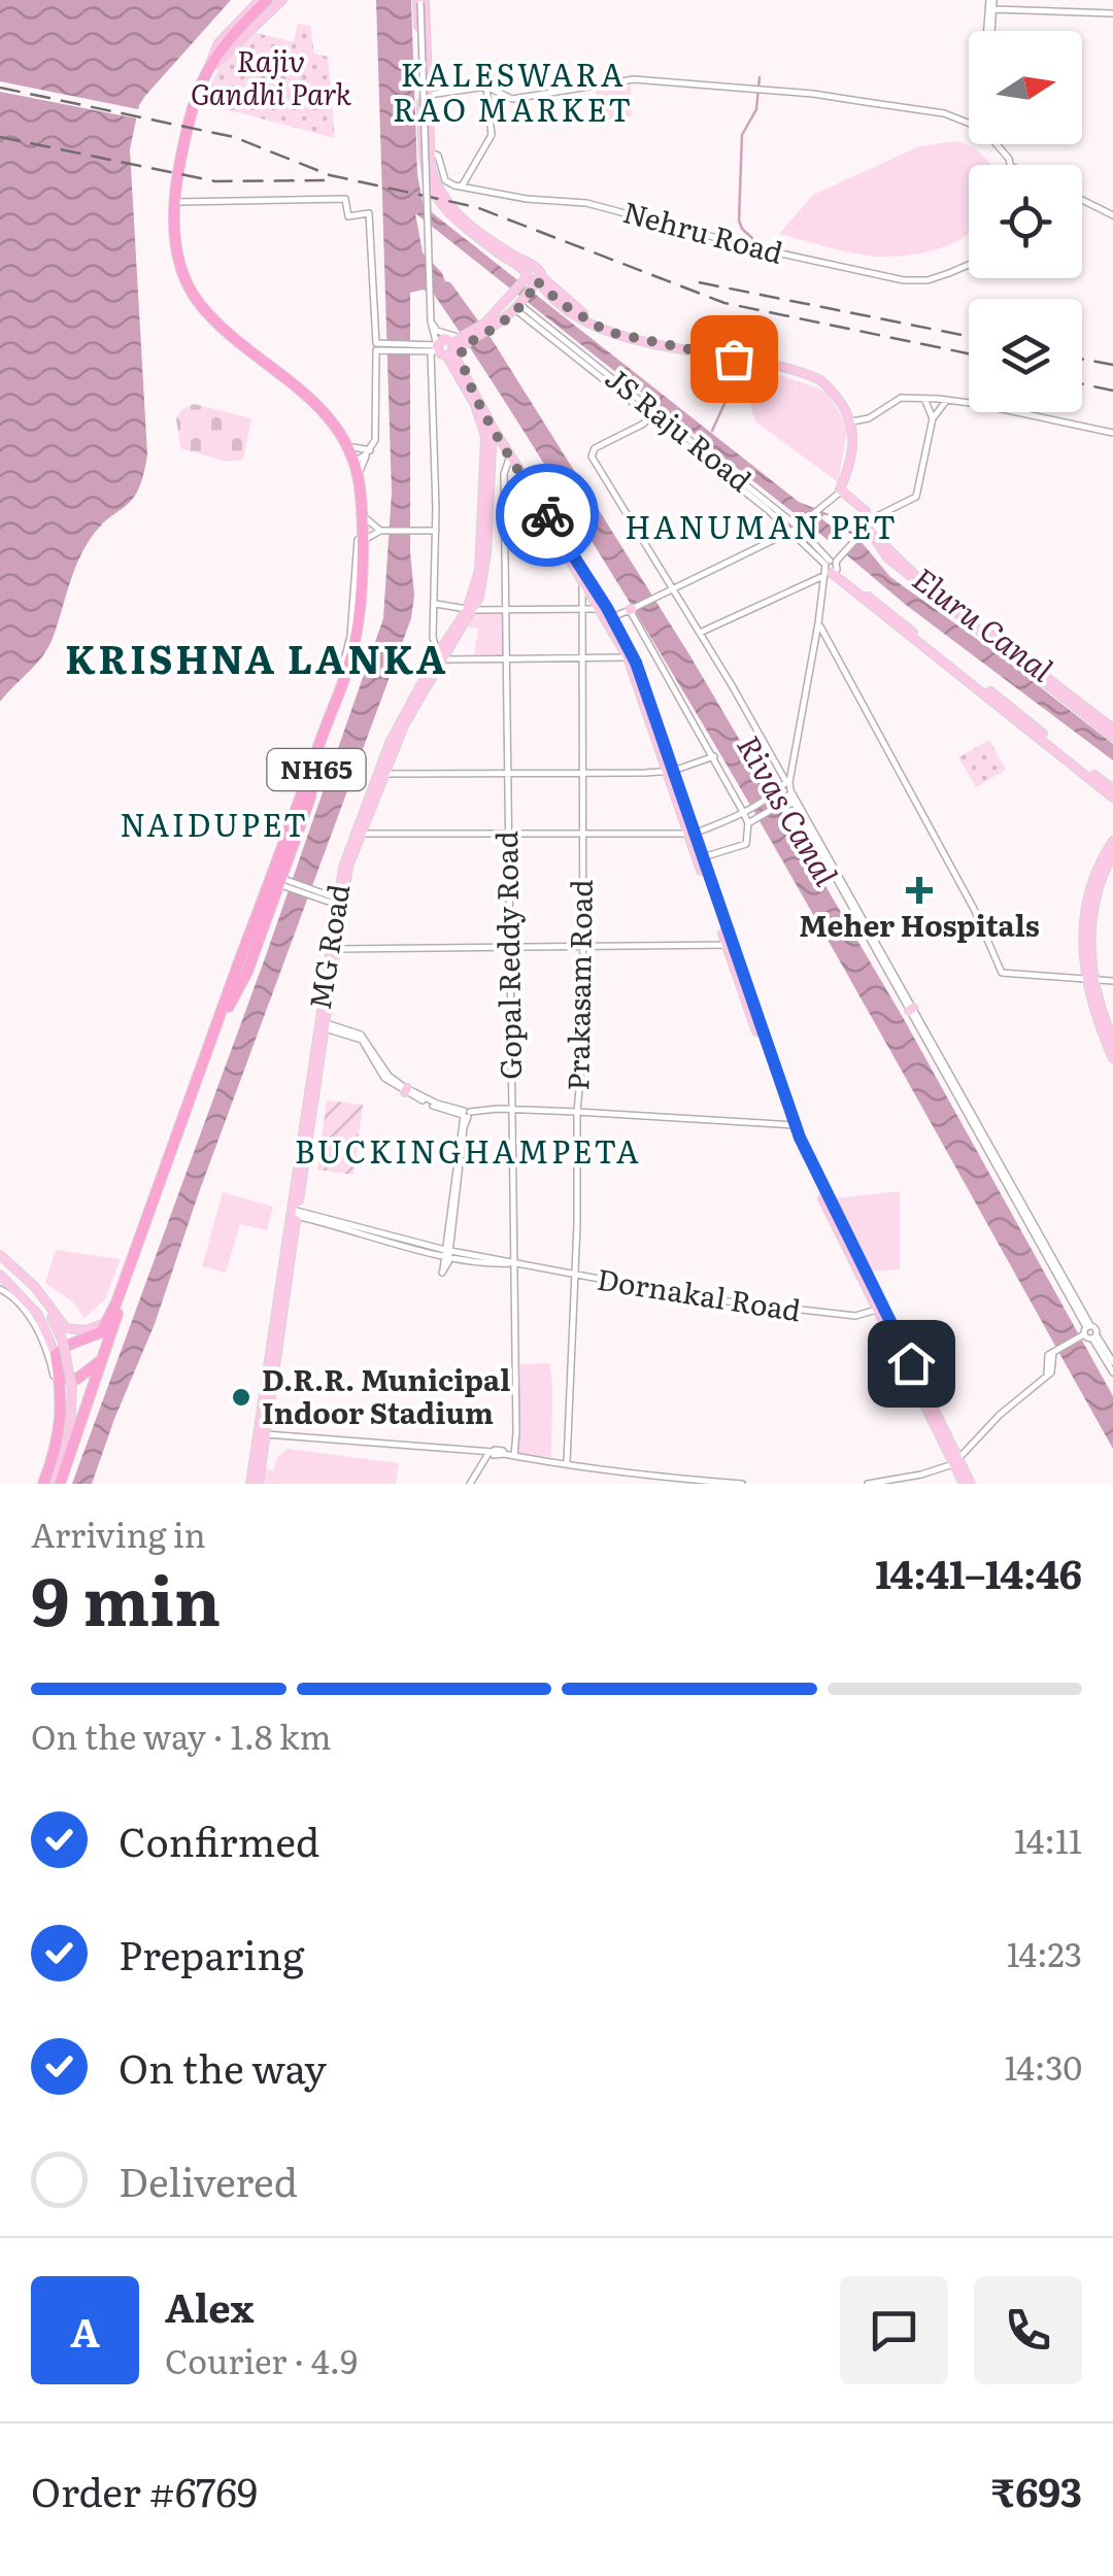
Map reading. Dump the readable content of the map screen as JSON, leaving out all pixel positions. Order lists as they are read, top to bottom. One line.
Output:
{"streets":{"highway":["NH65"],"main road":["JS Raju Road","MG Road"],"street":["Nehru Road","Gopal Reddy Road","Prakasam Road","Dornakal Road"]},"crossings":[["MG Road","Dornakal Road"],["Gopal Reddy Road","Dornakal Road"],["Prakasam Road","Dornakal Road"]],"districts":["KALESWARA RAO MARKET","HANUMAN PET","KRISHNA LANKA","NAIDUPET","BUCKINGHAMPETA"],"water":["Eluru Canal","Rivas Canal"],"parks":["Rajiv Gandhi Park"],"places":{"health":["Meher Hospitals"],"other":["D.R.R. Municipal Indoor Stadium"]},"north":"right","page":{"heading":["9 min","Arriving in","14:41–14:46"],"panel":["Alex","Courier · 4.9","Order #6769","₹693"],"bar":"On the way · 1.8 km","list":[["Confirmed","14:11"],["Preparing","14:23"],["On the way","14:30"],"Delivered"],"round":"A"}}
